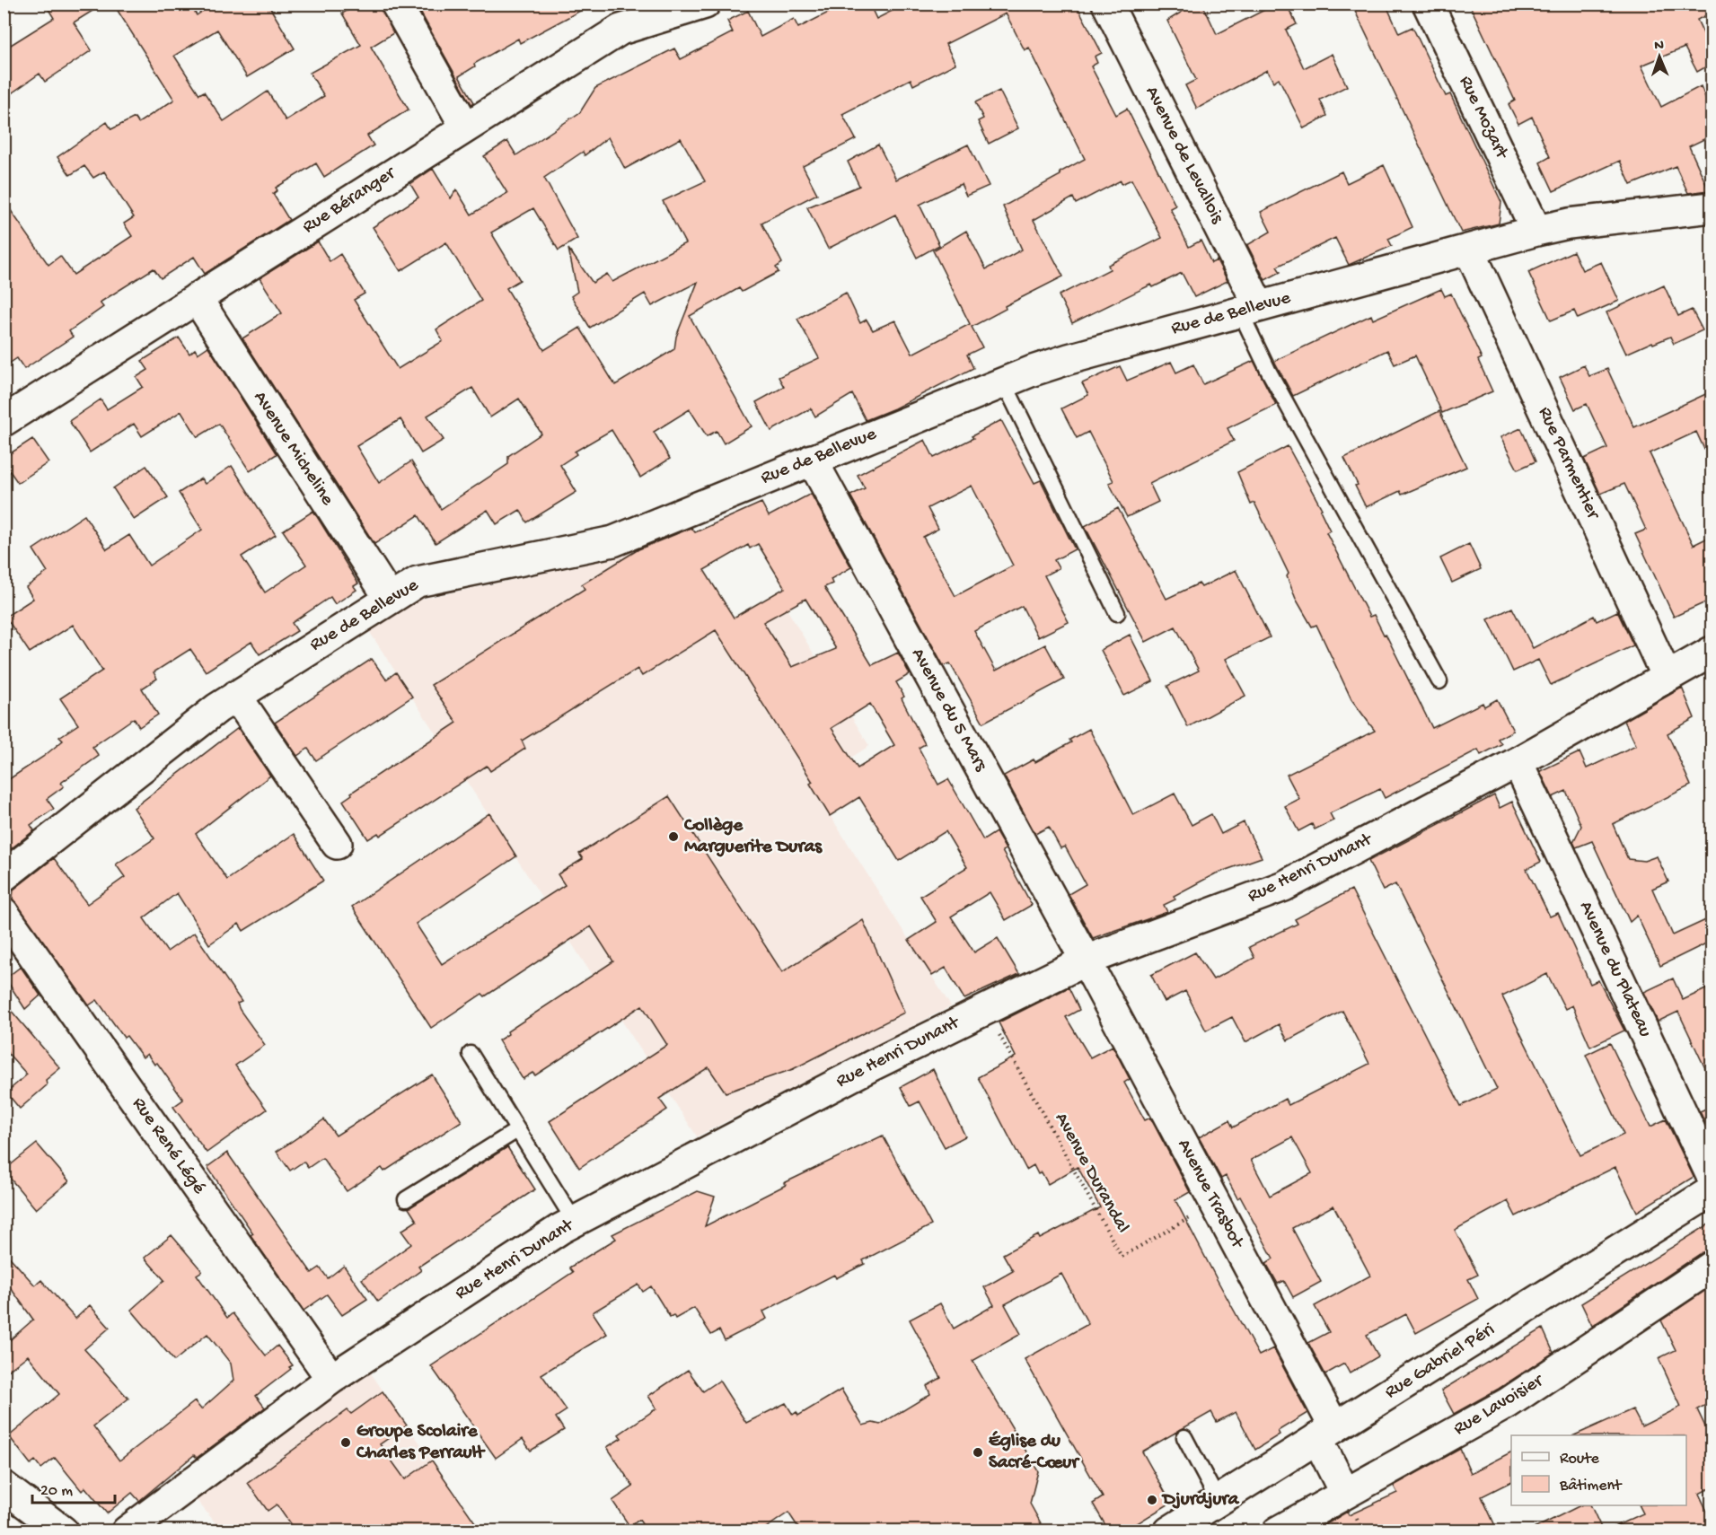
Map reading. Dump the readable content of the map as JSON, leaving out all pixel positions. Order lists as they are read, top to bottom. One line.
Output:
{"streets":{"street":["Rue Mozart","Avenue de Levallois","Rue Béranger","Rue de Bellevue","Avenue Micheline","Rue Parmentier","Avenue du 5 Mars","Rue Henri Dunant","Avenue du Plateau","Rue René Légé","Avenue Trasbot","Rue Gabriel Péri","Rue Lavoisier"],"path":["Avenue Durandal"]},"crossings":[["Rue Mozart","Rue de Bellevue"],["Avenue de Levallois","Rue de Bellevue"],["Rue Béranger","Avenue Micheline"],["Rue de Bellevue","Avenue Micheline"],["Rue de Bellevue","Rue Parmentier"],["Rue de Bellevue","Avenue du 5 Mars"],["Rue Parmentier","Rue Henri Dunant"],["Avenue du 5 Mars","Rue Henri Dunant"],["Avenue du 5 Mars","Avenue Trasbot"],["Rue Henri Dunant","Avenue du Plateau"],["Rue Henri Dunant","Rue René Légé"],["Rue Henri Dunant","Avenue Durandal"],["Rue Henri Dunant","Avenue Trasbot"],["Avenue Durandal","Avenue Trasbot"],["Avenue Trasbot","Rue Gabriel Péri"],["Avenue Trasbot","Rue Lavoisier"]],"places":["Collège Marguerite Duras","Groupe Scolaire Charles Perrault","Église du Sacré-Cœur","Djurdjura"],"legend":["Route","Bâtiment"],"scale_bar":"20 m","north":"top"}
